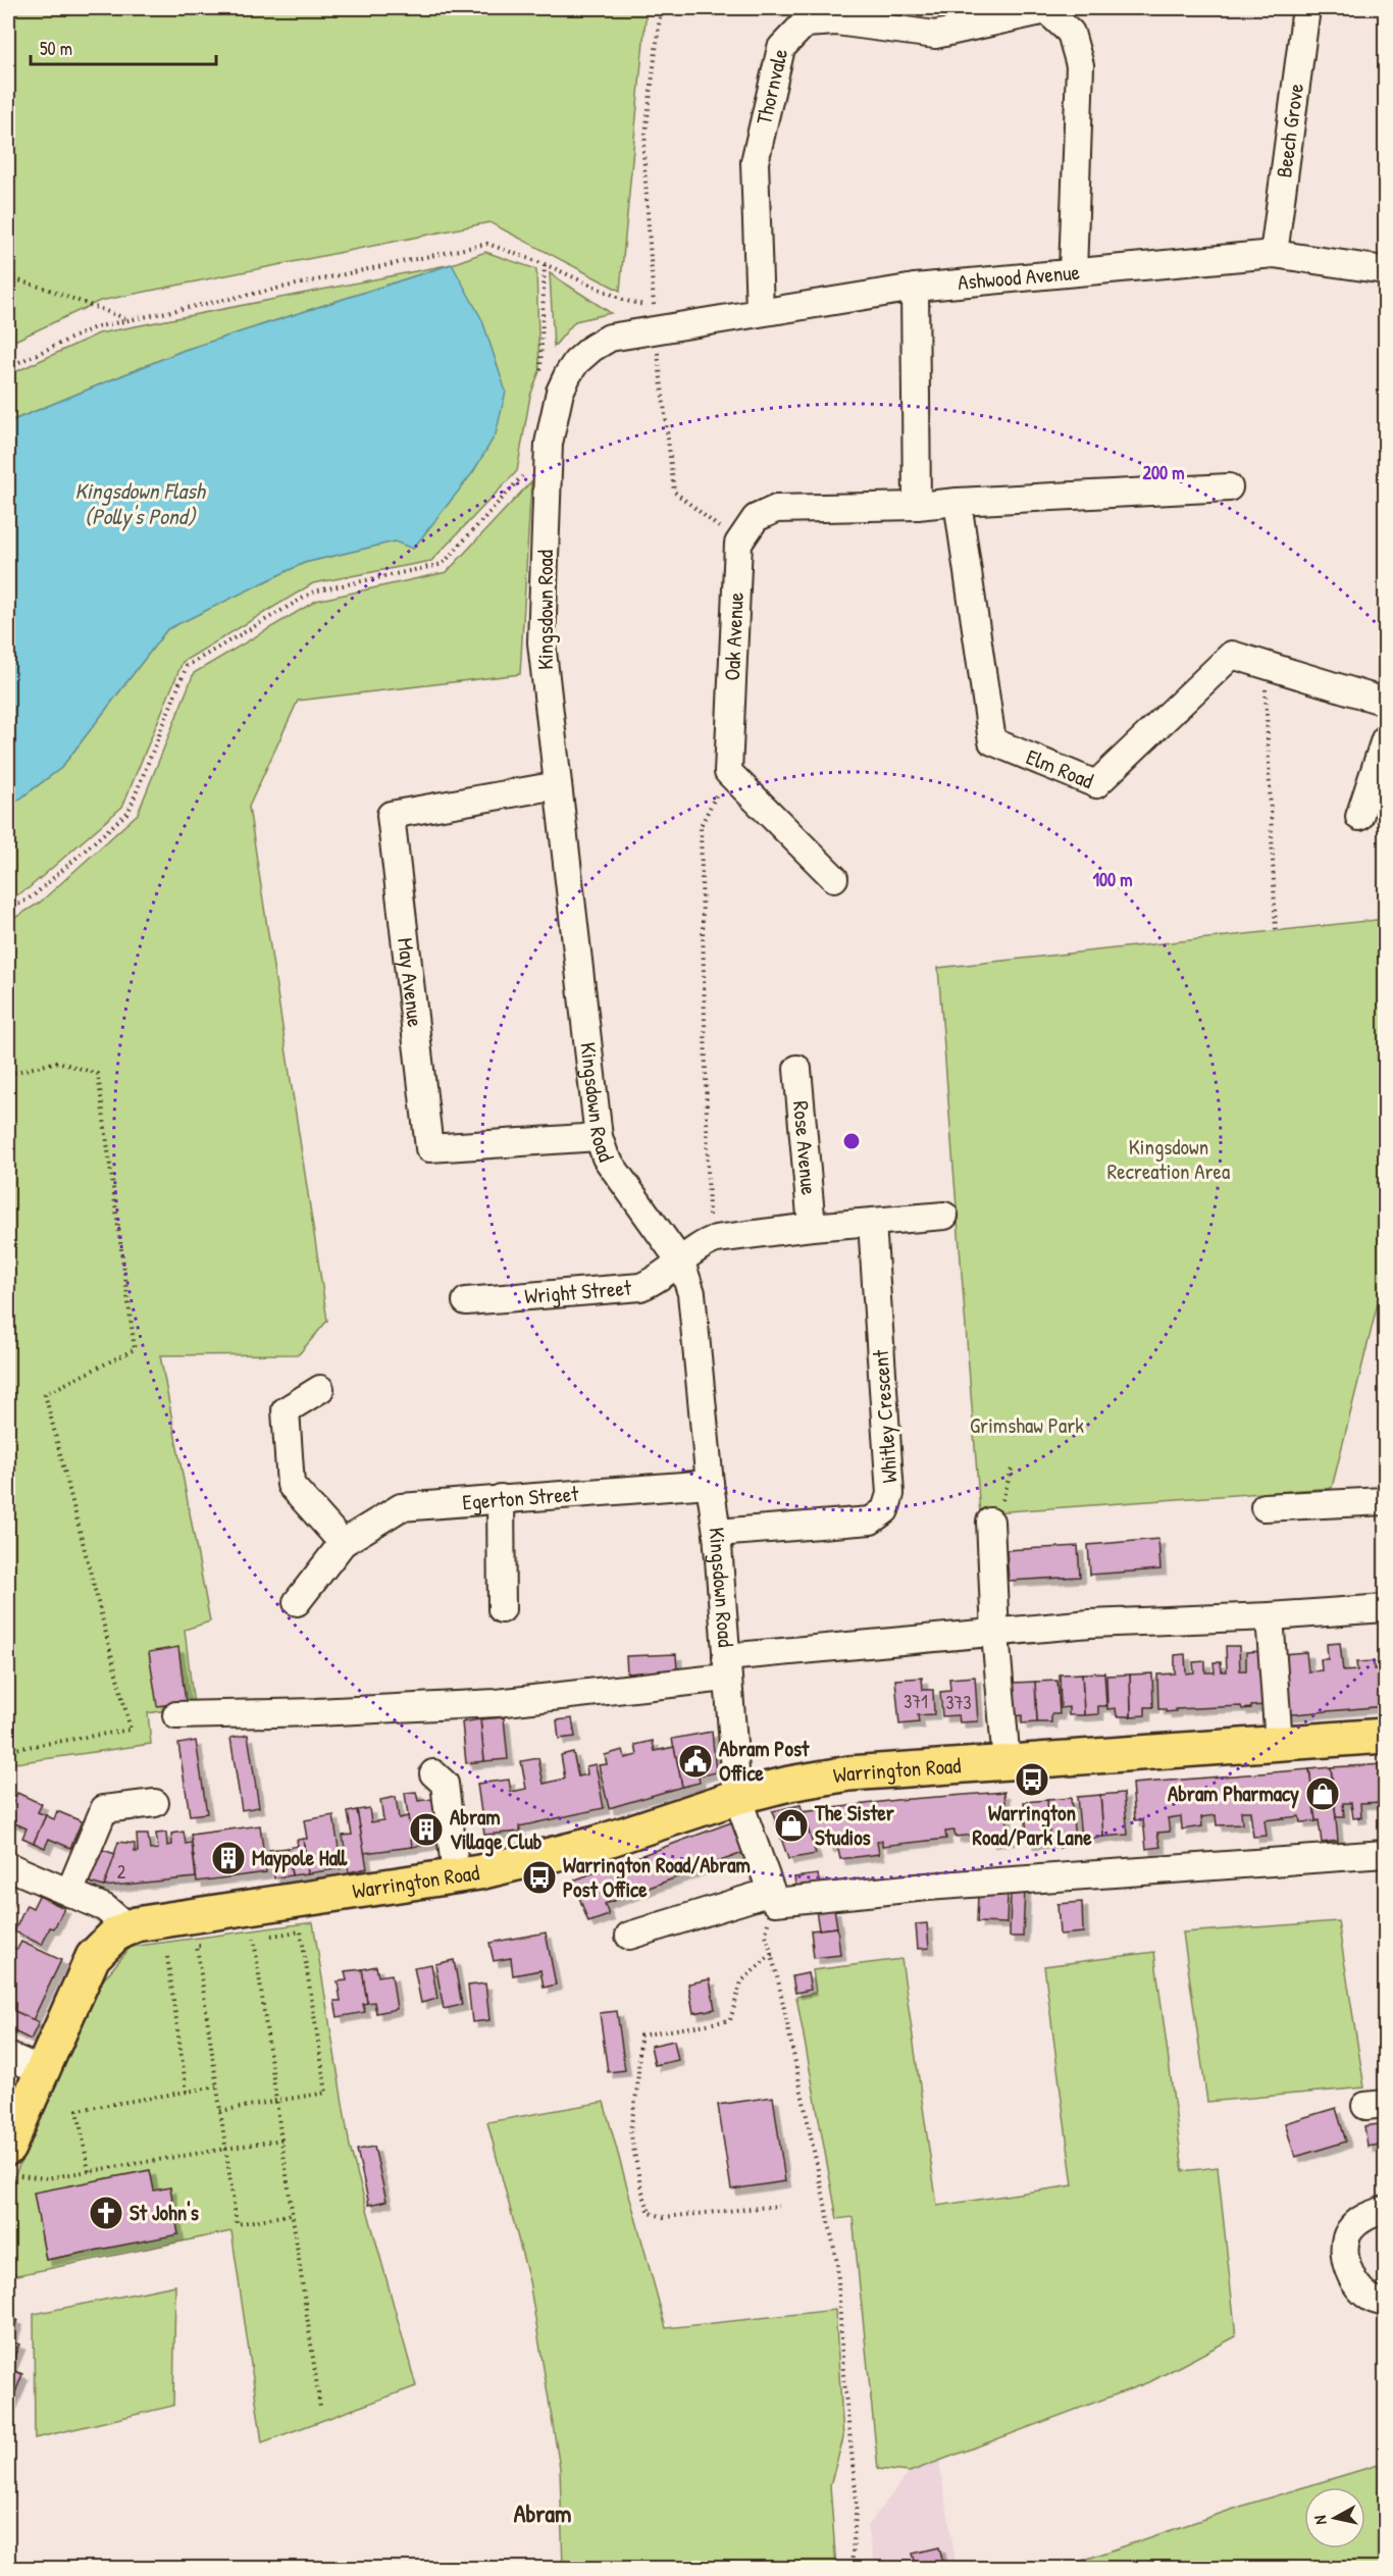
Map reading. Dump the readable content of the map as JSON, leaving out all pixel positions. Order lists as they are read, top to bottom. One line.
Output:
{"streets":{"main road":["Warrington Road"],"street":["Thornvale","Beech Grove","Ashwood Avenue","Kingsdown Road","Oak Avenue","Elm Road","May Avenue","Rose Avenue","Wright Street","Whitley Crescent","Egerton Street"]},"crossings":[["Thornvale","Ashwood Avenue"],["Beech Grove","Ashwood Avenue"],["Ashwood Avenue","Kingsdown Road"],["Kingsdown Road","May Avenue"],["Kingsdown Road","Wright Street"],["Kingsdown Road","Whitley Crescent"],["Kingsdown Road","Egerton Street"],["Kingsdown Road","Warrington Road"]],"districts":["Abram"],"water":["Kingsdown Flash (Polly's Pond)"],"parks":["Kingsdown Recreation Area","Grimshaw Park"],"places":{"public building":["Abram Post Office"],"bus stop":["Warrington Road/Park Lane","Warrington Road/Abram Post Office"],"shop":["Abram Pharmacy","The Sister Studios"],"building":["Abram Village Club","Maypole Hall"],"church":["St John's"]},"house_numbers":["371","373","2"],"scale_bar":"50 m","north":"left","rings":["200 m","100 m"]}
